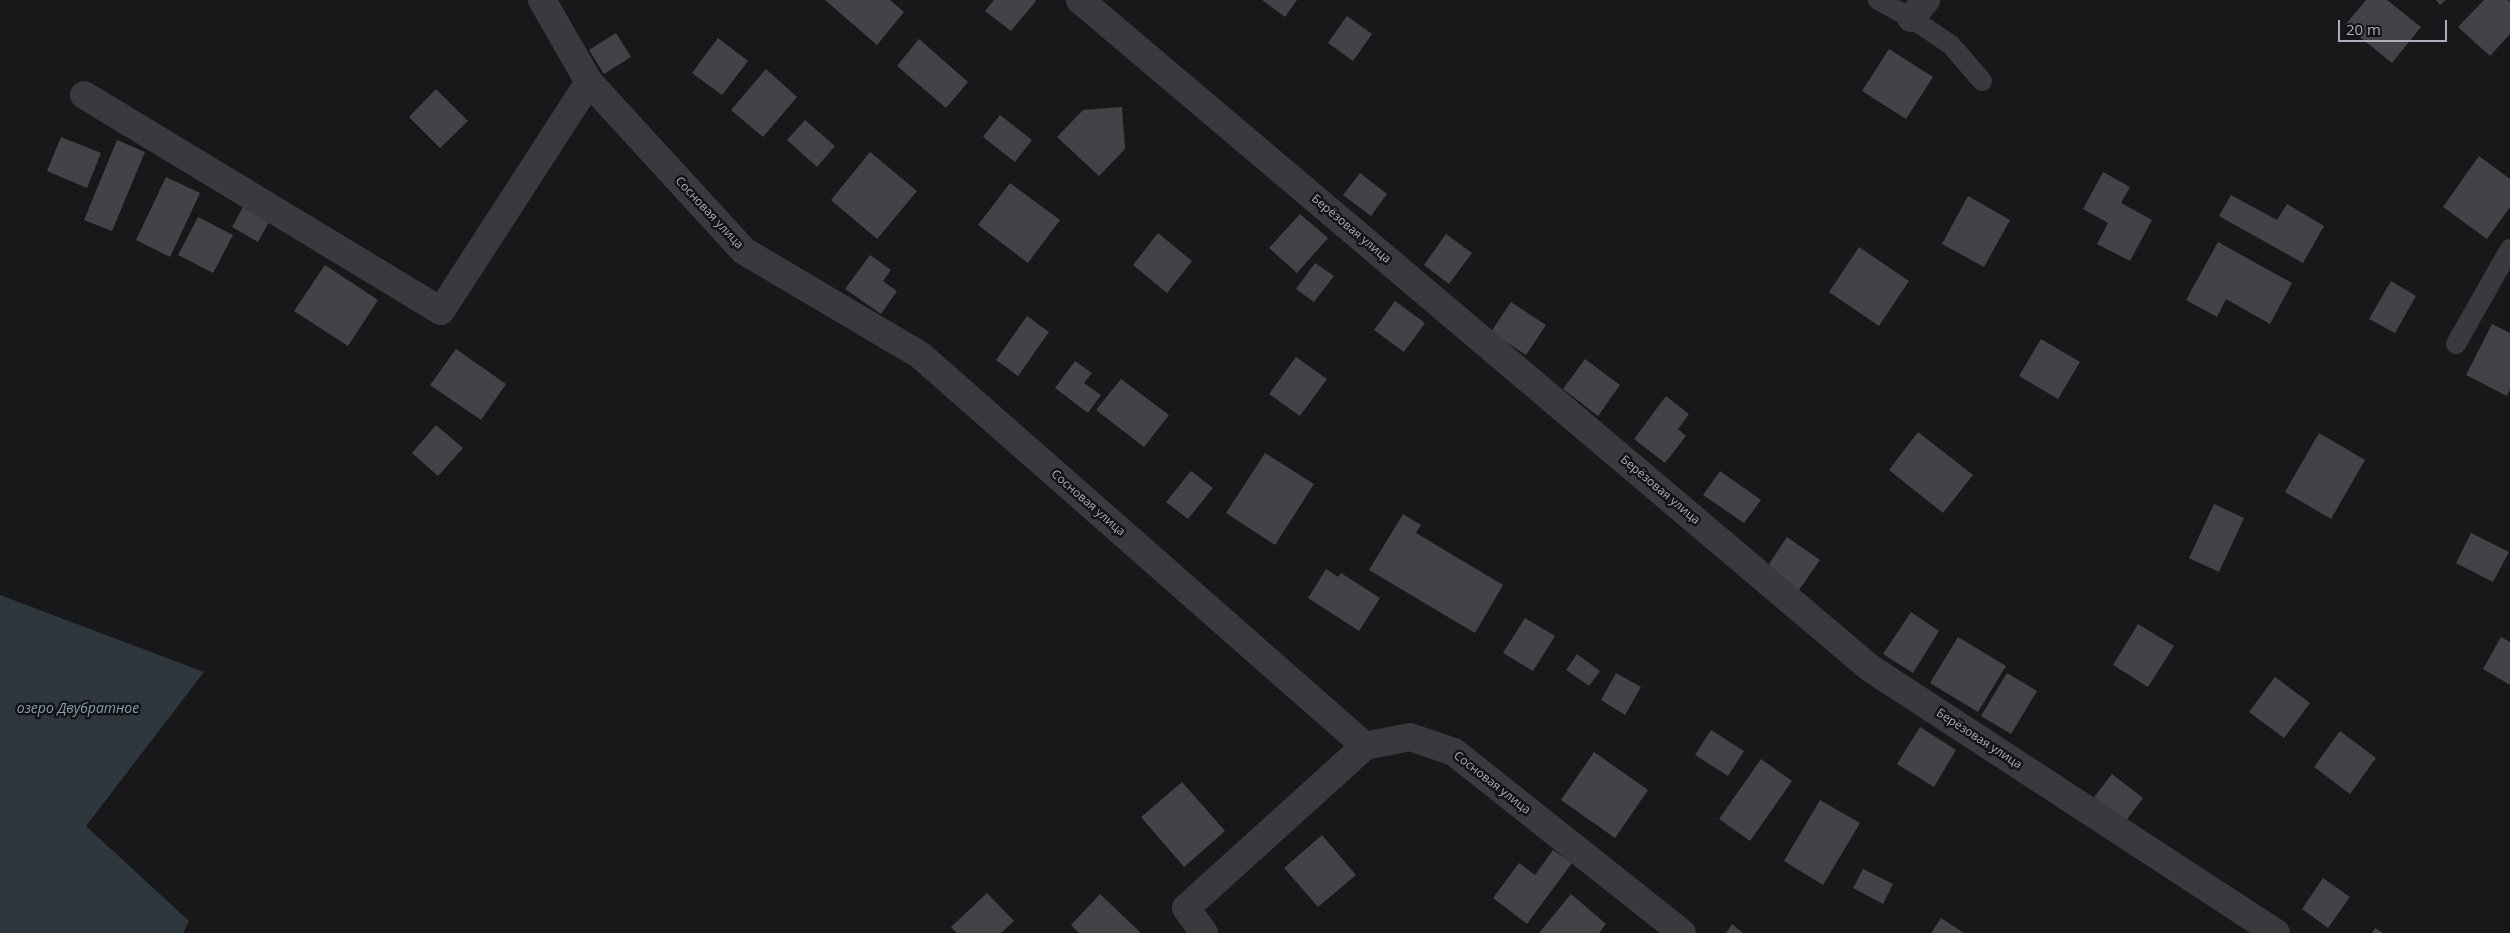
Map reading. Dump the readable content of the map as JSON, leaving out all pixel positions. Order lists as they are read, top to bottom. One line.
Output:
{"streets":{"street":["Сосновая улица","Берёзовая улица"]},"water":["озеро Двубратное"],"scale_bar":"20 m"}
